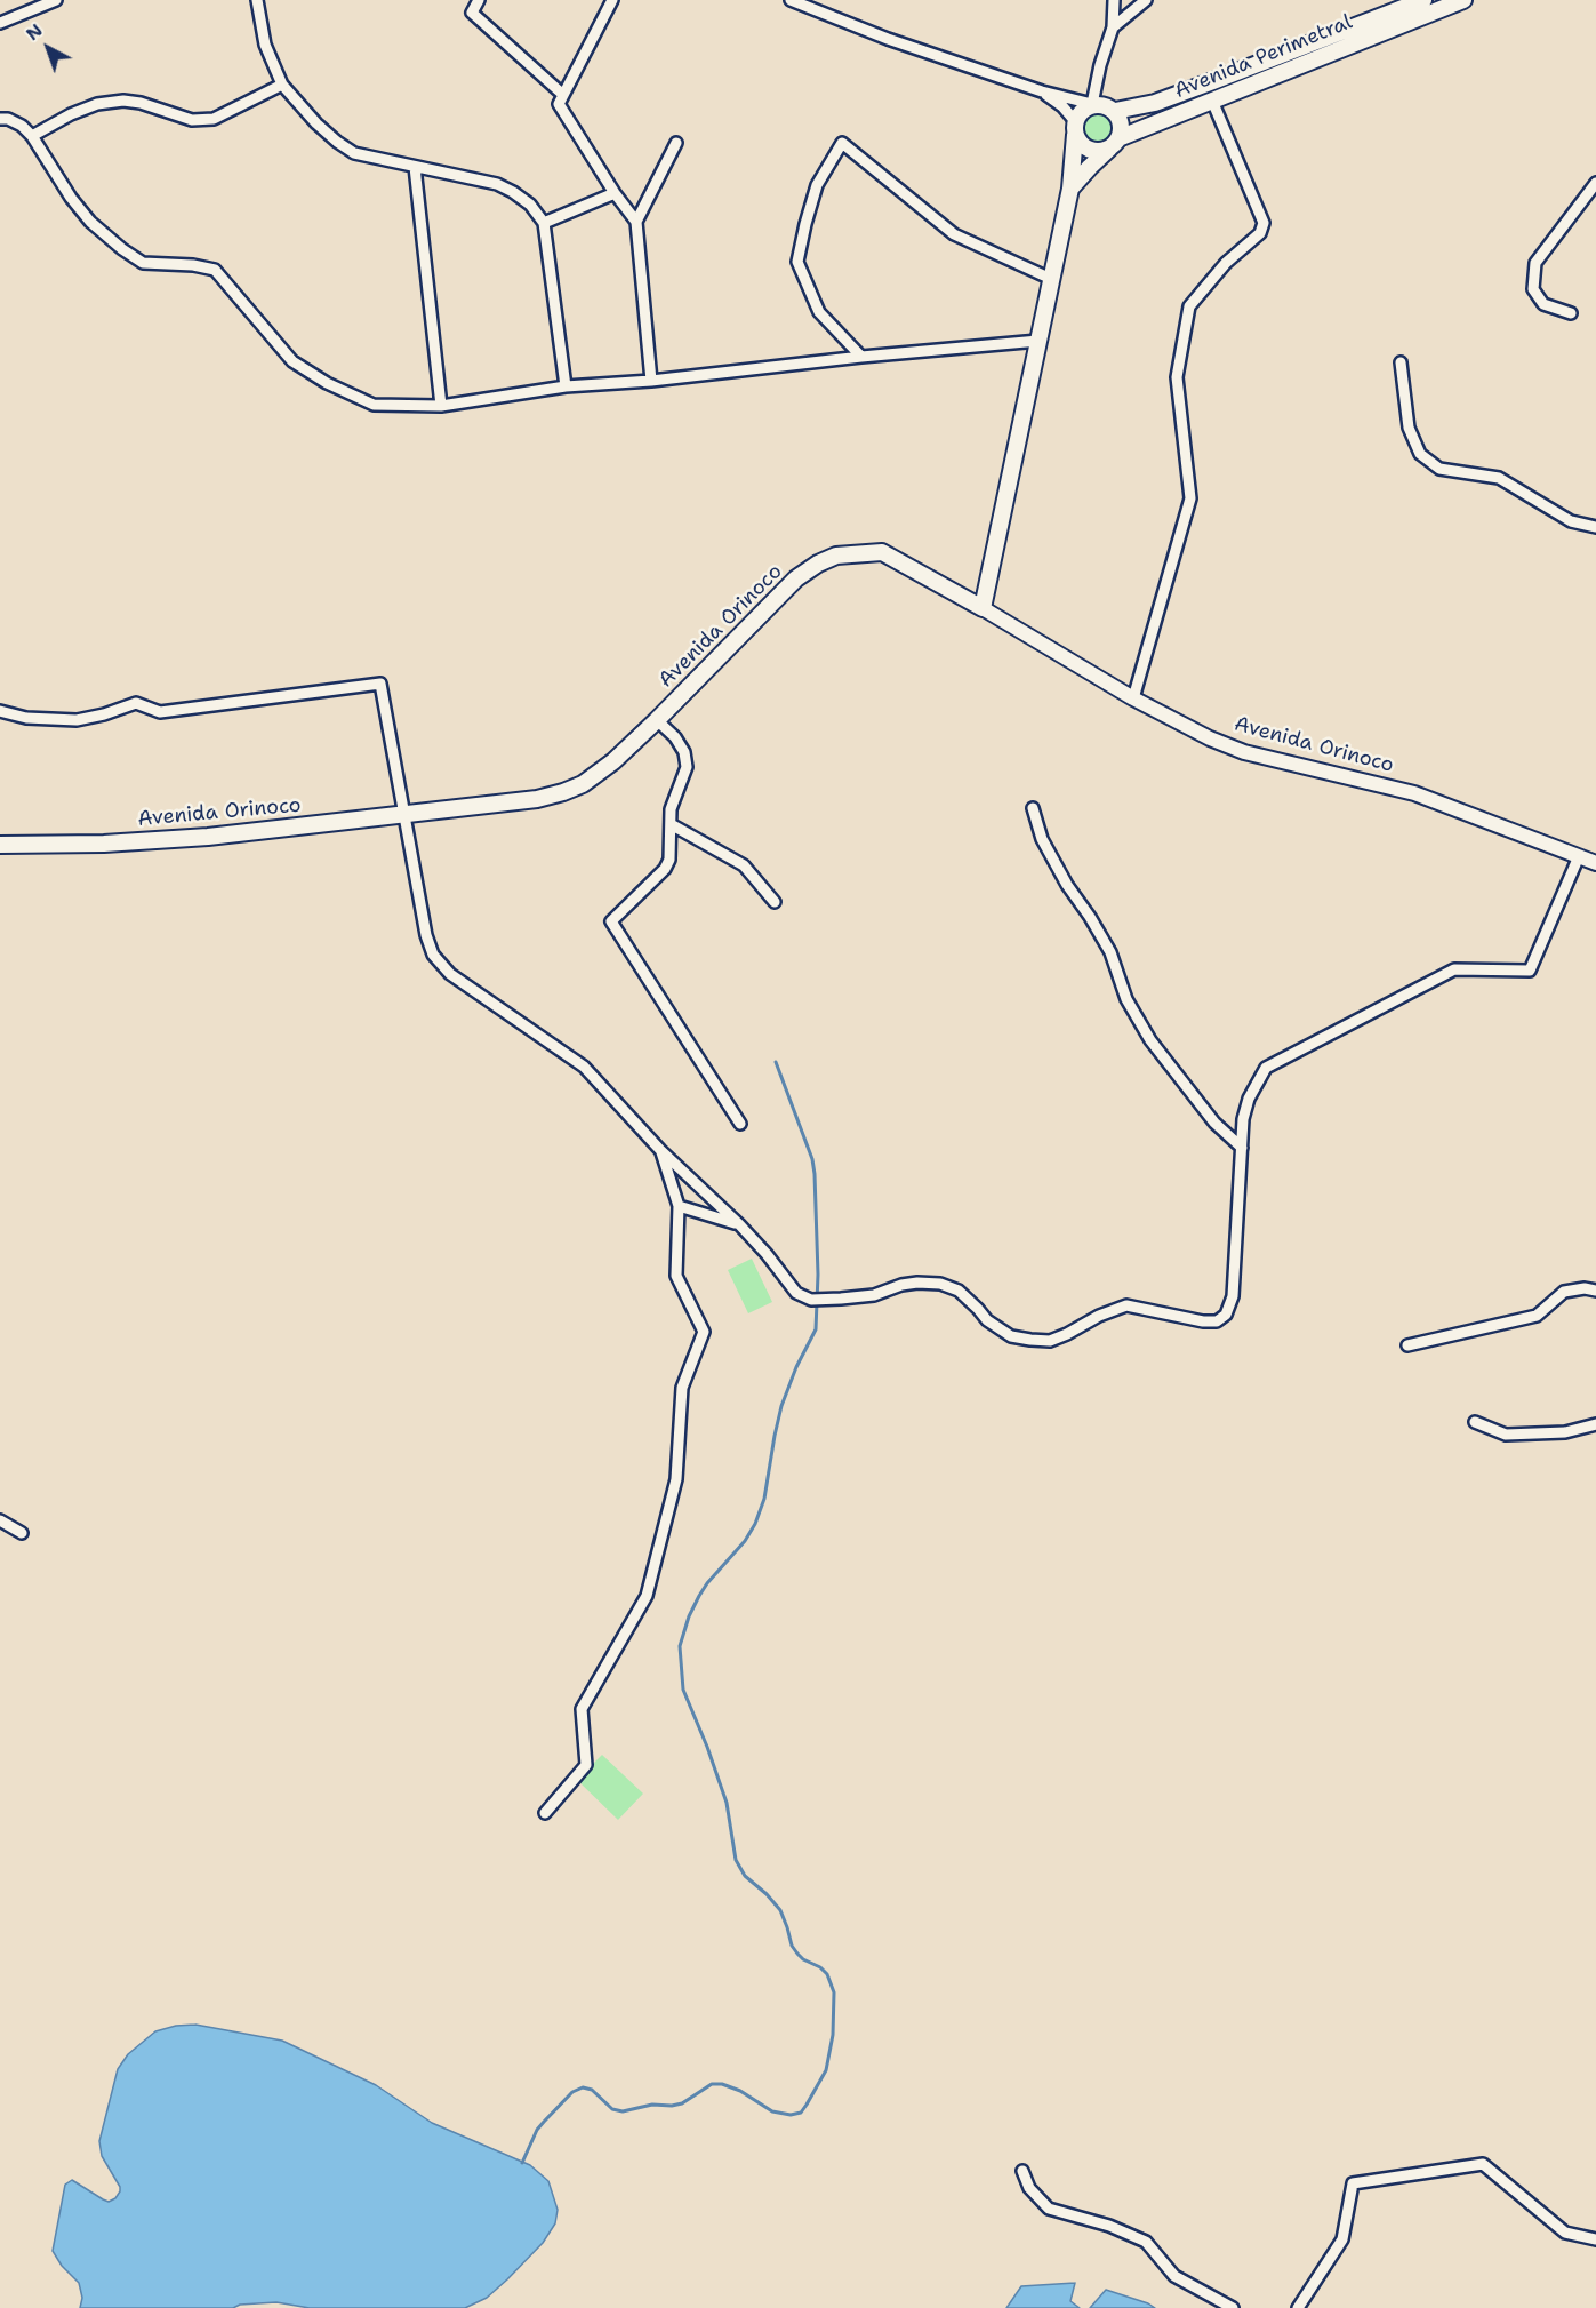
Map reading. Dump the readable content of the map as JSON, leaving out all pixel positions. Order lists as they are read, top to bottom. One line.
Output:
{"streets":{"main road":["Avenida Perimetral","Avenida Orinoco"]},"north":"top left"}
